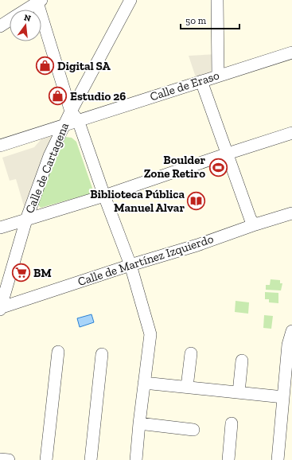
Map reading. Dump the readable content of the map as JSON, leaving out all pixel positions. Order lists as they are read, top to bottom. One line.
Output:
{"streets":{"street":["Calle de Eraso","Calle de Cartagena","Calle de Martínez Izquierdo"]},"crossings":[["Calle de Eraso","Calle de Cartagena"],["Calle de Cartagena","Calle de Martínez Izquierdo"]],"places":{"shop":["Digital SA","Estudio 26"],"sports":["Boulder Zone Retiro"],"library":["Biblioteca Pública Manuel Alvar"],"supermarket":["BM"]},"scale_bar":"50 m","north":"top"}
